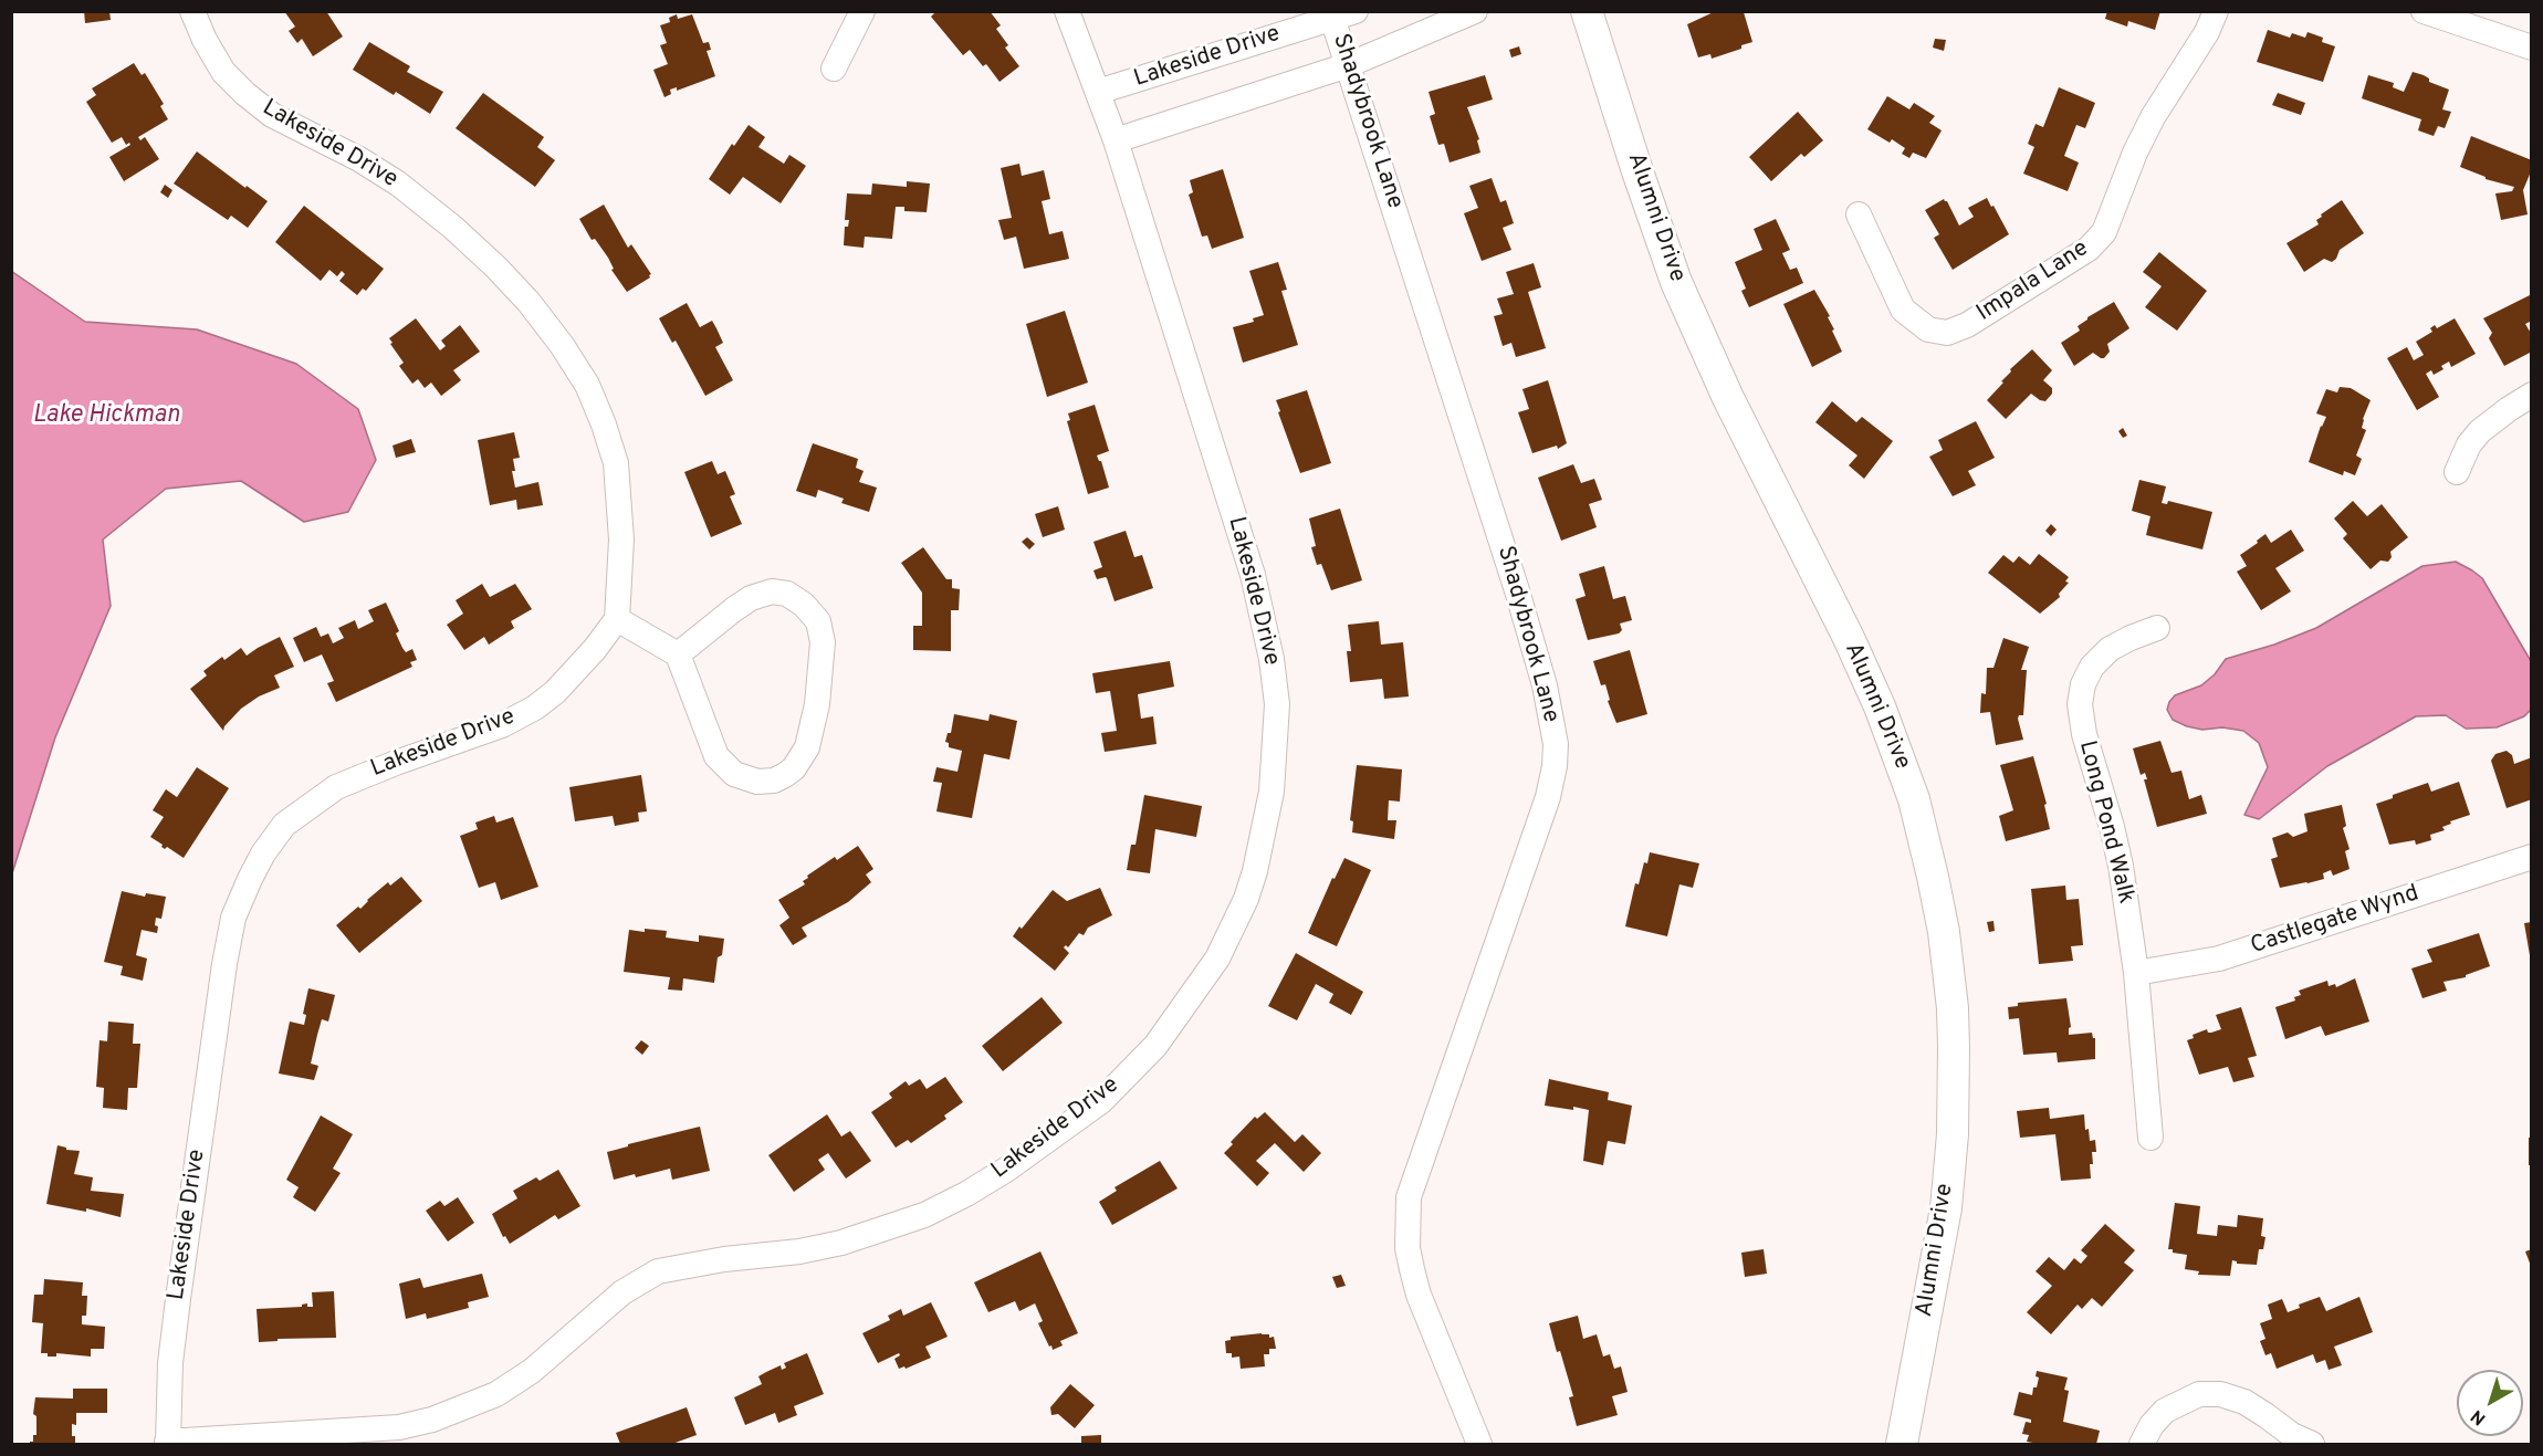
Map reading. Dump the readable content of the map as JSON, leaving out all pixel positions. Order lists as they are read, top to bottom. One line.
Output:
{"streets":{"main road":["Alumni Drive"],"street":["Lakeside Drive","Shadybrook Lane","Impala Lane","Long Pond Walk","Castlegate Wynd"]},"crossings":[["Lakeside Drive","Shadybrook Lane"],["Long Pond Walk","Castlegate Wynd"]],"water":["Lake Hickman"],"north":"bottom left"}
